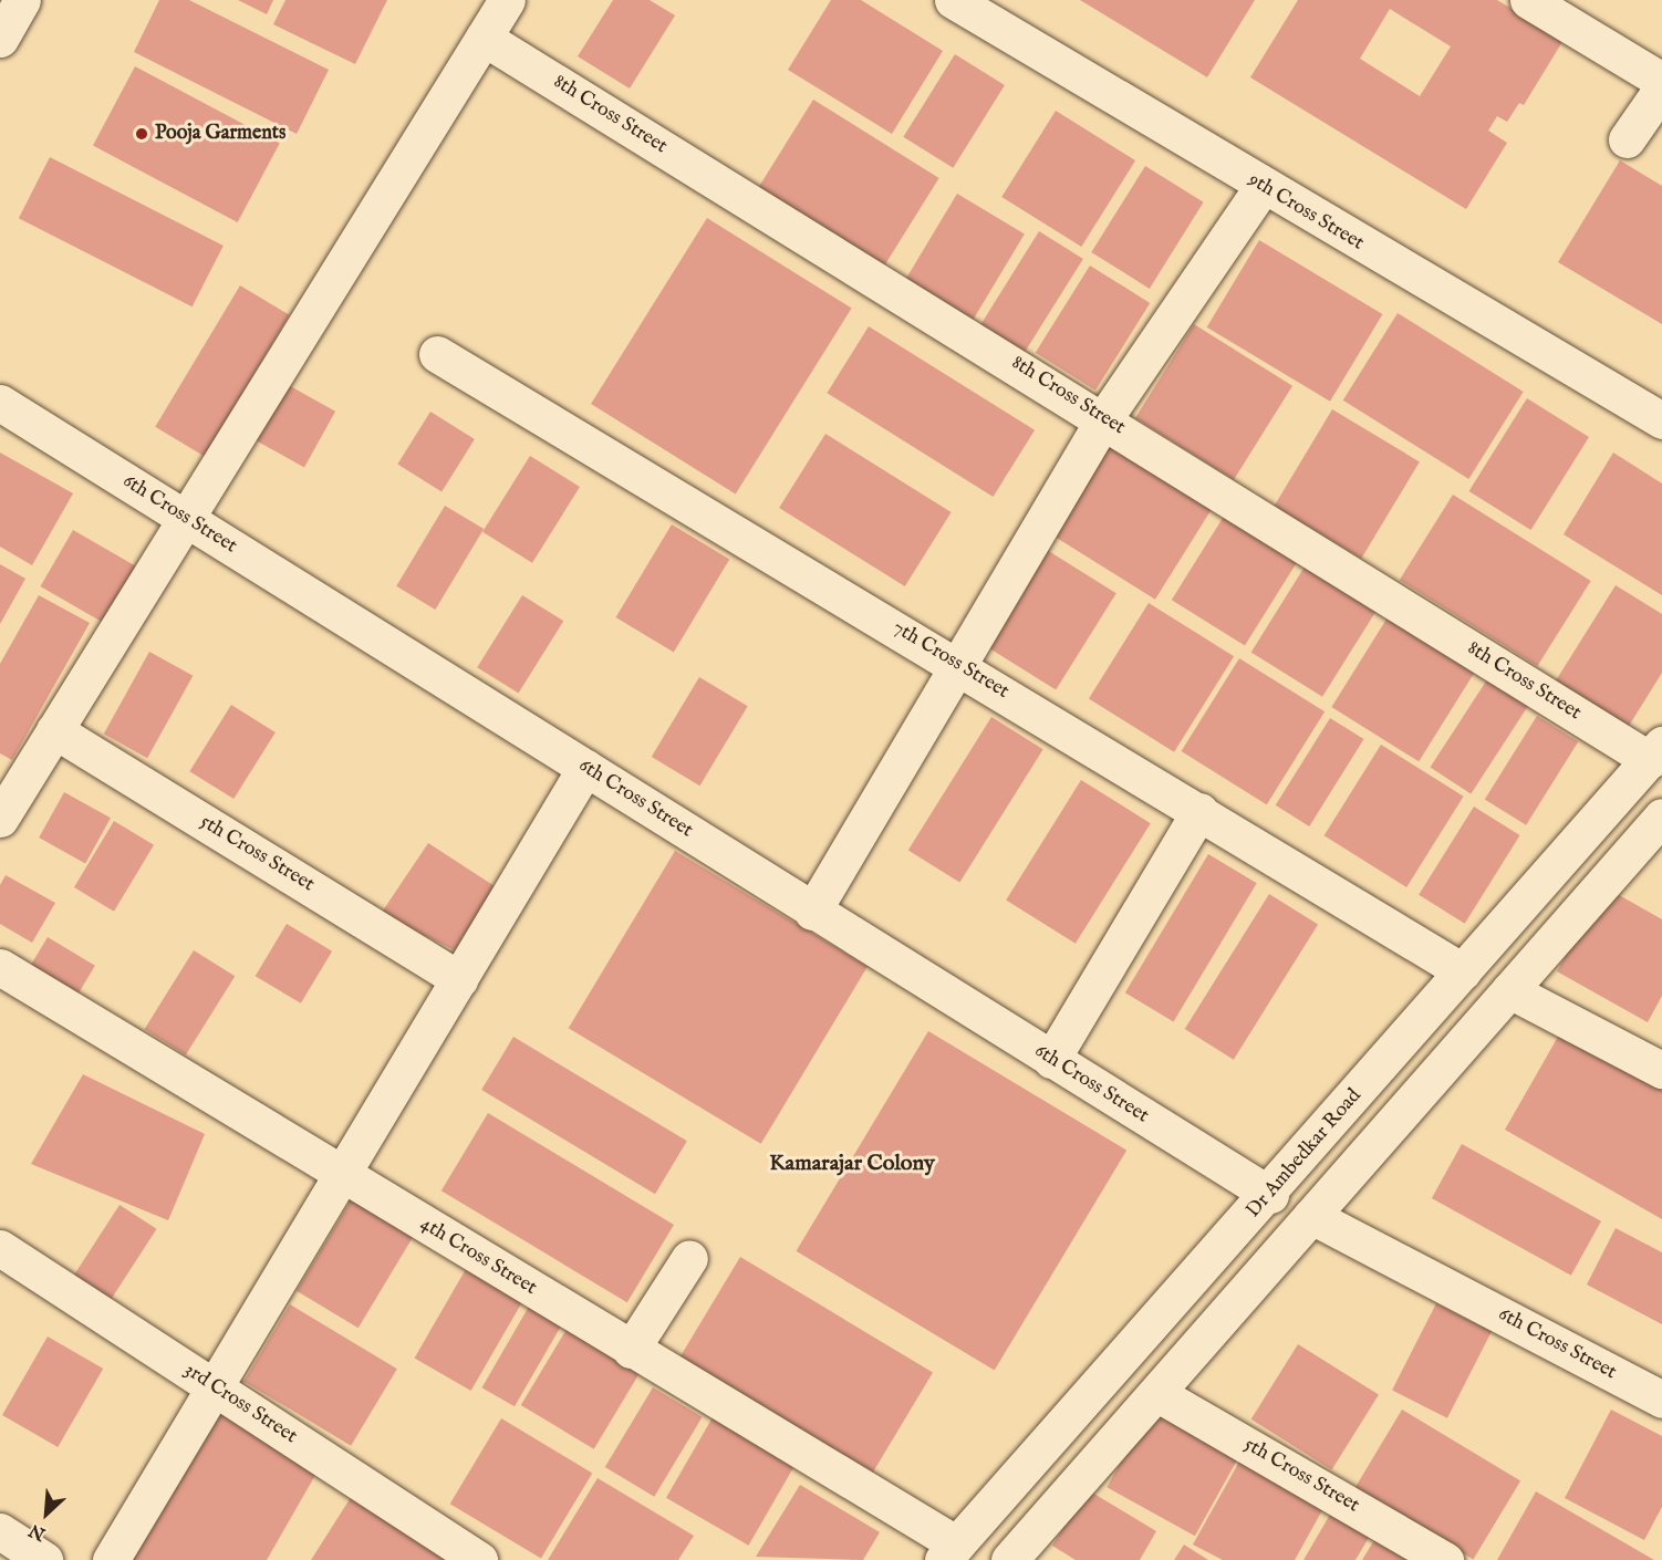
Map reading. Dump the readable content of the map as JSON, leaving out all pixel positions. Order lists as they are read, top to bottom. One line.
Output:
{"streets":{"street":["8th Cross Street","9th Cross Street","6th Cross Street","7th Cross Street","5th Cross Street","Dr Ambedkar Road","4th Cross Street","3rd Cross Street"]},"crossings":[["8th Cross Street","Dr Ambedkar Road"],["6th Cross Street","Dr Ambedkar Road"],["7th Cross Street","Dr Ambedkar Road"],["Dr Ambedkar Road","4th Cross Street"]],"districts":["Kamarajar Colony"],"places":["Pooja Garments"],"north":"bottom left"}
